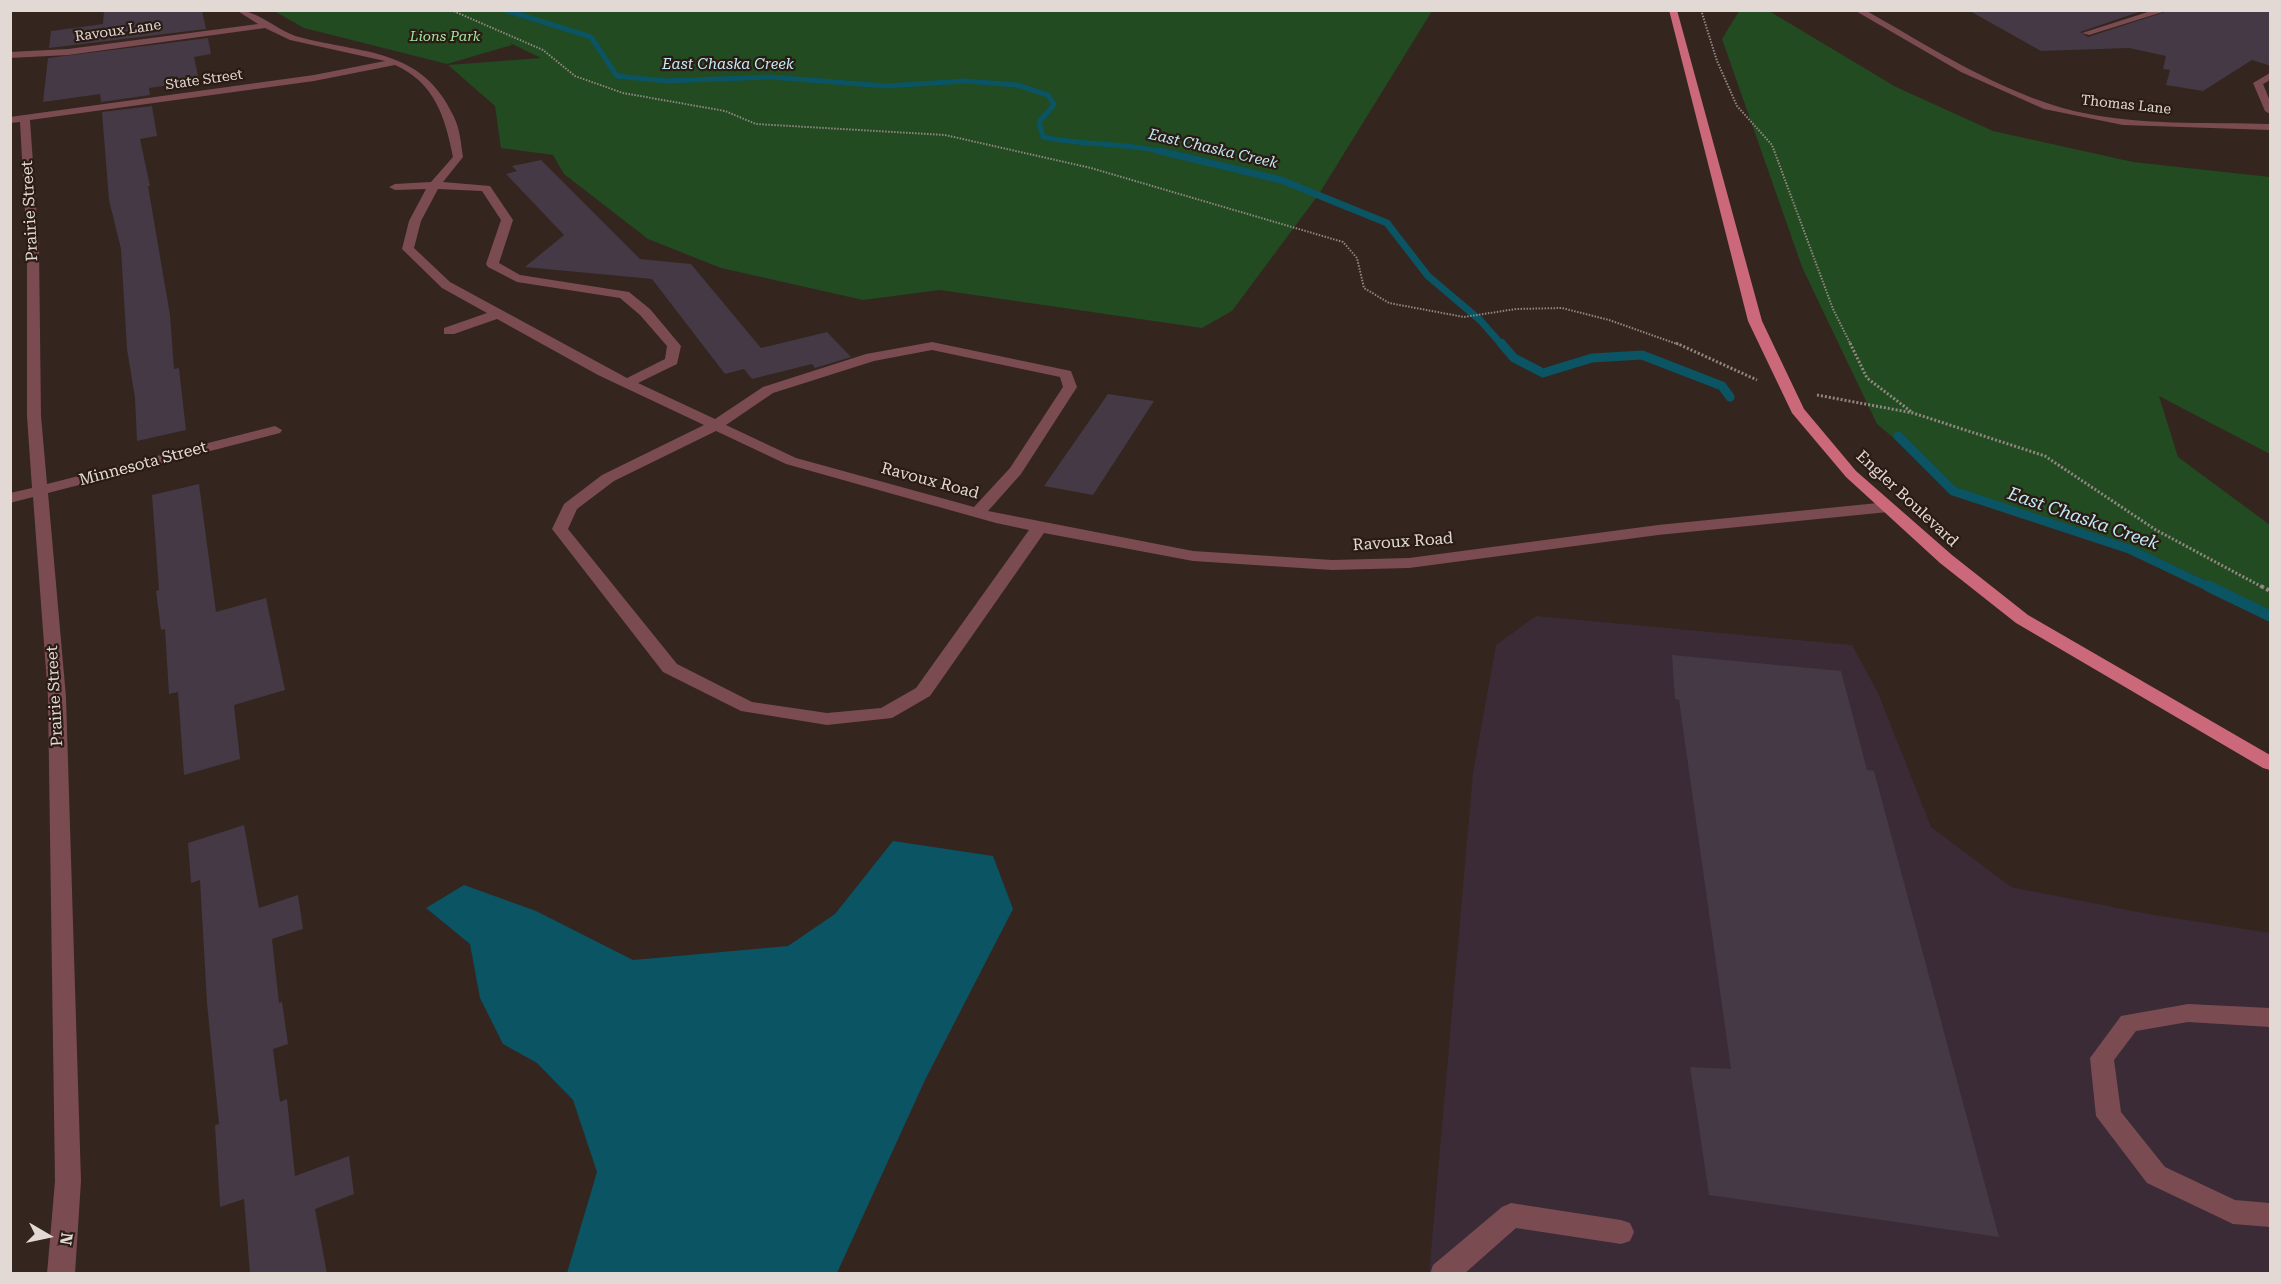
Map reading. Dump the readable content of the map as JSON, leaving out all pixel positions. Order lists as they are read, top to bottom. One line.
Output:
{"streets":{"main road":["Engler Boulevard"],"street":["Ravoux Lane","State Street","Thomas Lane","Prairie Street","Minnesota Street","Ravoux Road"]},"crossings":[["Ravoux Lane","Ravoux Road"],["State Street","Prairie Street"],["State Street","Ravoux Road"],["Prairie Street","Minnesota Street"],["Ravoux Road","Engler Boulevard"]],"water":["East Chaska Creek"],"parks":["Lions Park"],"north":"right"}
